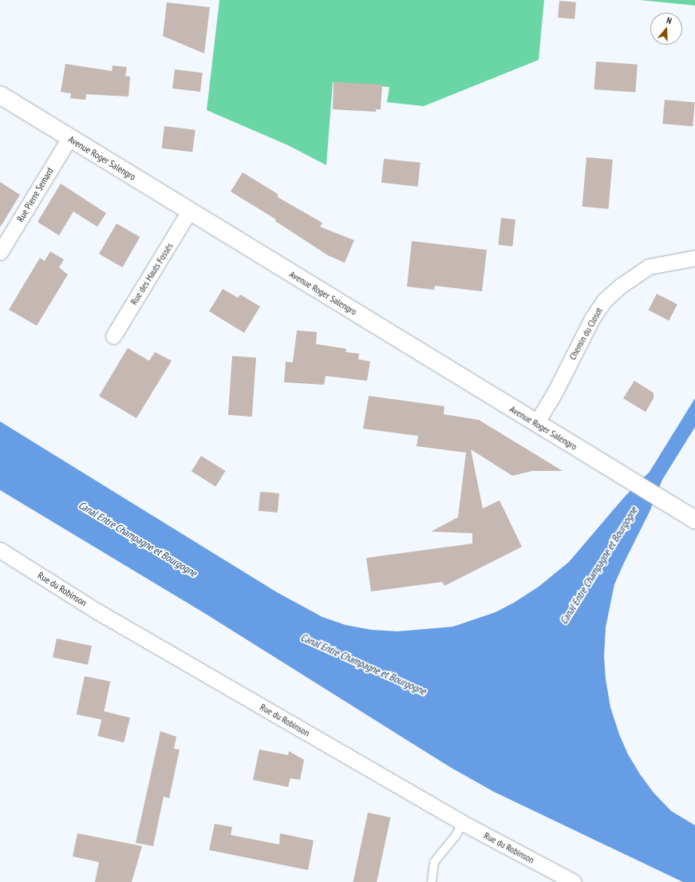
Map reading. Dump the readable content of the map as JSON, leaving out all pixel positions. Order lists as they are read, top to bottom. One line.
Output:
{"streets":{"main road":["Avenue Roger Salengro"],"street":["Rue Pierre Semard","Rue des Hauts Fossés","Chemin du Closot","Rue du Robinson"]},"crossings":[["Avenue Roger Salengro","Rue Pierre Semard"],["Avenue Roger Salengro","Rue des Hauts Fossés"],["Avenue Roger Salengro","Chemin du Closot"]],"water":["Canal Entre Champagne et Bourgogne"],"north":"top"}
